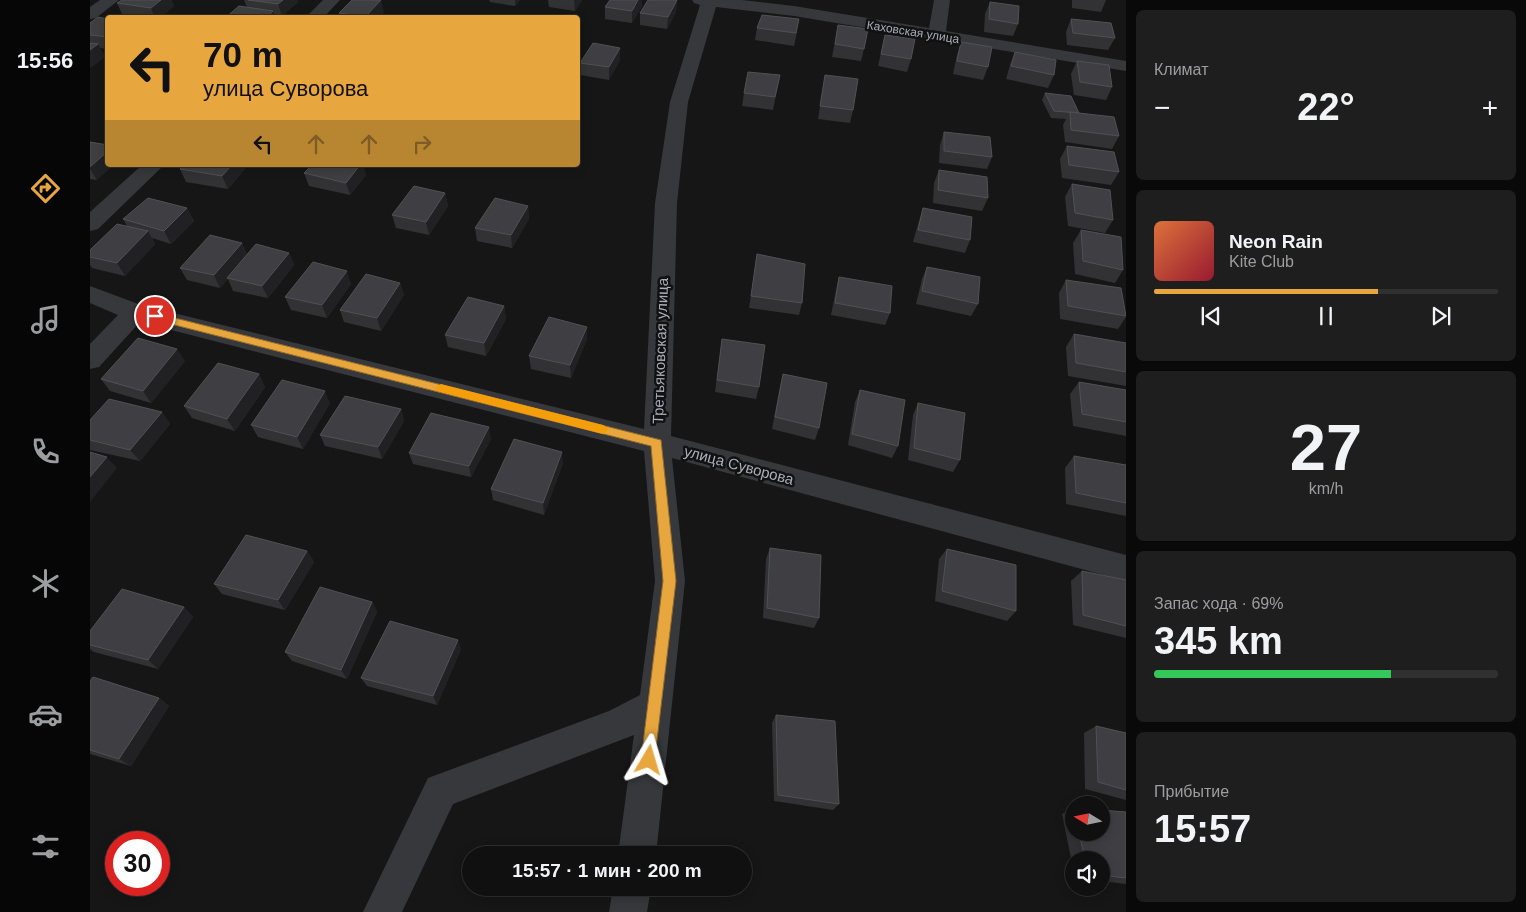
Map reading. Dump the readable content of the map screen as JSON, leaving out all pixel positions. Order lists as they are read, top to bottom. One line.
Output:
{"streets":{"street":["Каховская улица","Третьяковская улица","улица Суворова"]},"crossings":[["Каховская улица","Третьяковская улица"],["Третьяковская улица","улица Суворова"]],"north":"left","page":{"tabs":"15:56","tile":["Климат",["27","km/h"],["Запас хода · 69%","345 km"],["Прибытие","15:57"]],"turn":["70 m","улица Суворова"],"heat":["−","22°","+"],"song":["Neon Rain","Kite Club"],"limit":"30","trip":"15:57 · 1 мин · 200 m"}}
